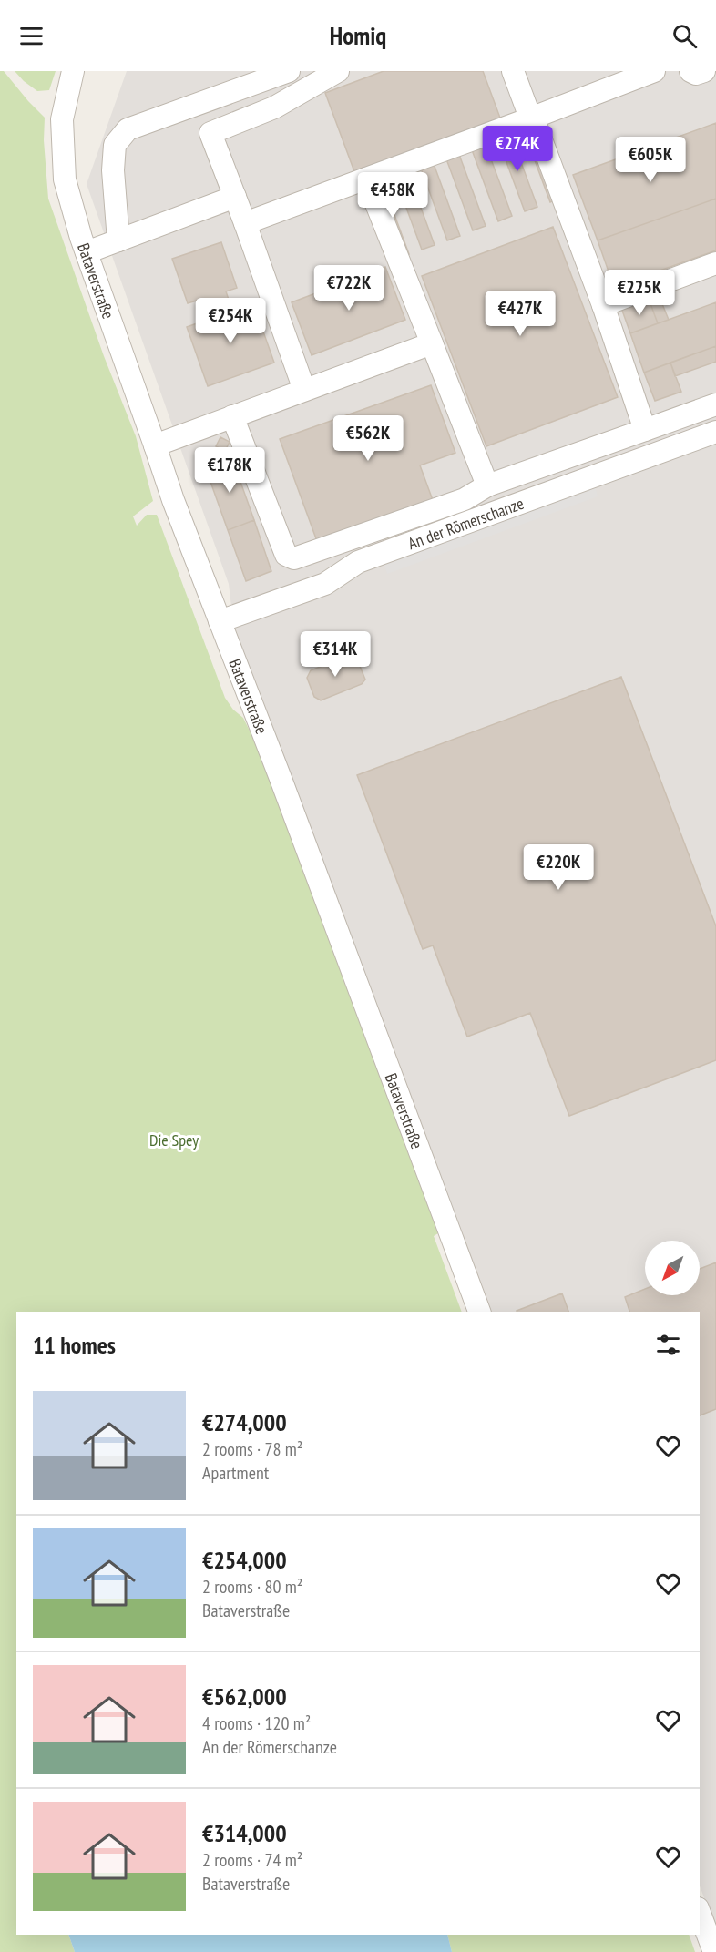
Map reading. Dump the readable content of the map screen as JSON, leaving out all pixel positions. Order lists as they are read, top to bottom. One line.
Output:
{"streets":{"street":["Bataverstraße","An der Römerschanze"]},"crossings":[["Bataverstraße","An der Römerschanze"]],"parks":["Die Spey"],"north":"bottom left","page":{"header":"Homiq","price":["€274K","€605K","€458K","€722K","€225K","€427K","€254K","€562K","€178K","€314K","€220K"],"heading":"11 homes","list":[{"name":"€274,000","note":"2 rooms · 78 m² · Apartment"},{"name":"€254,000","note":"2 rooms · 80 m² · Bataverstraße"},{"name":"€562,000","note":"4 rooms · 120 m² · An der Römerschanze"},{"name":"€314,000","note":"2 rooms · 74 m² · Bataverstraße"}]}}
